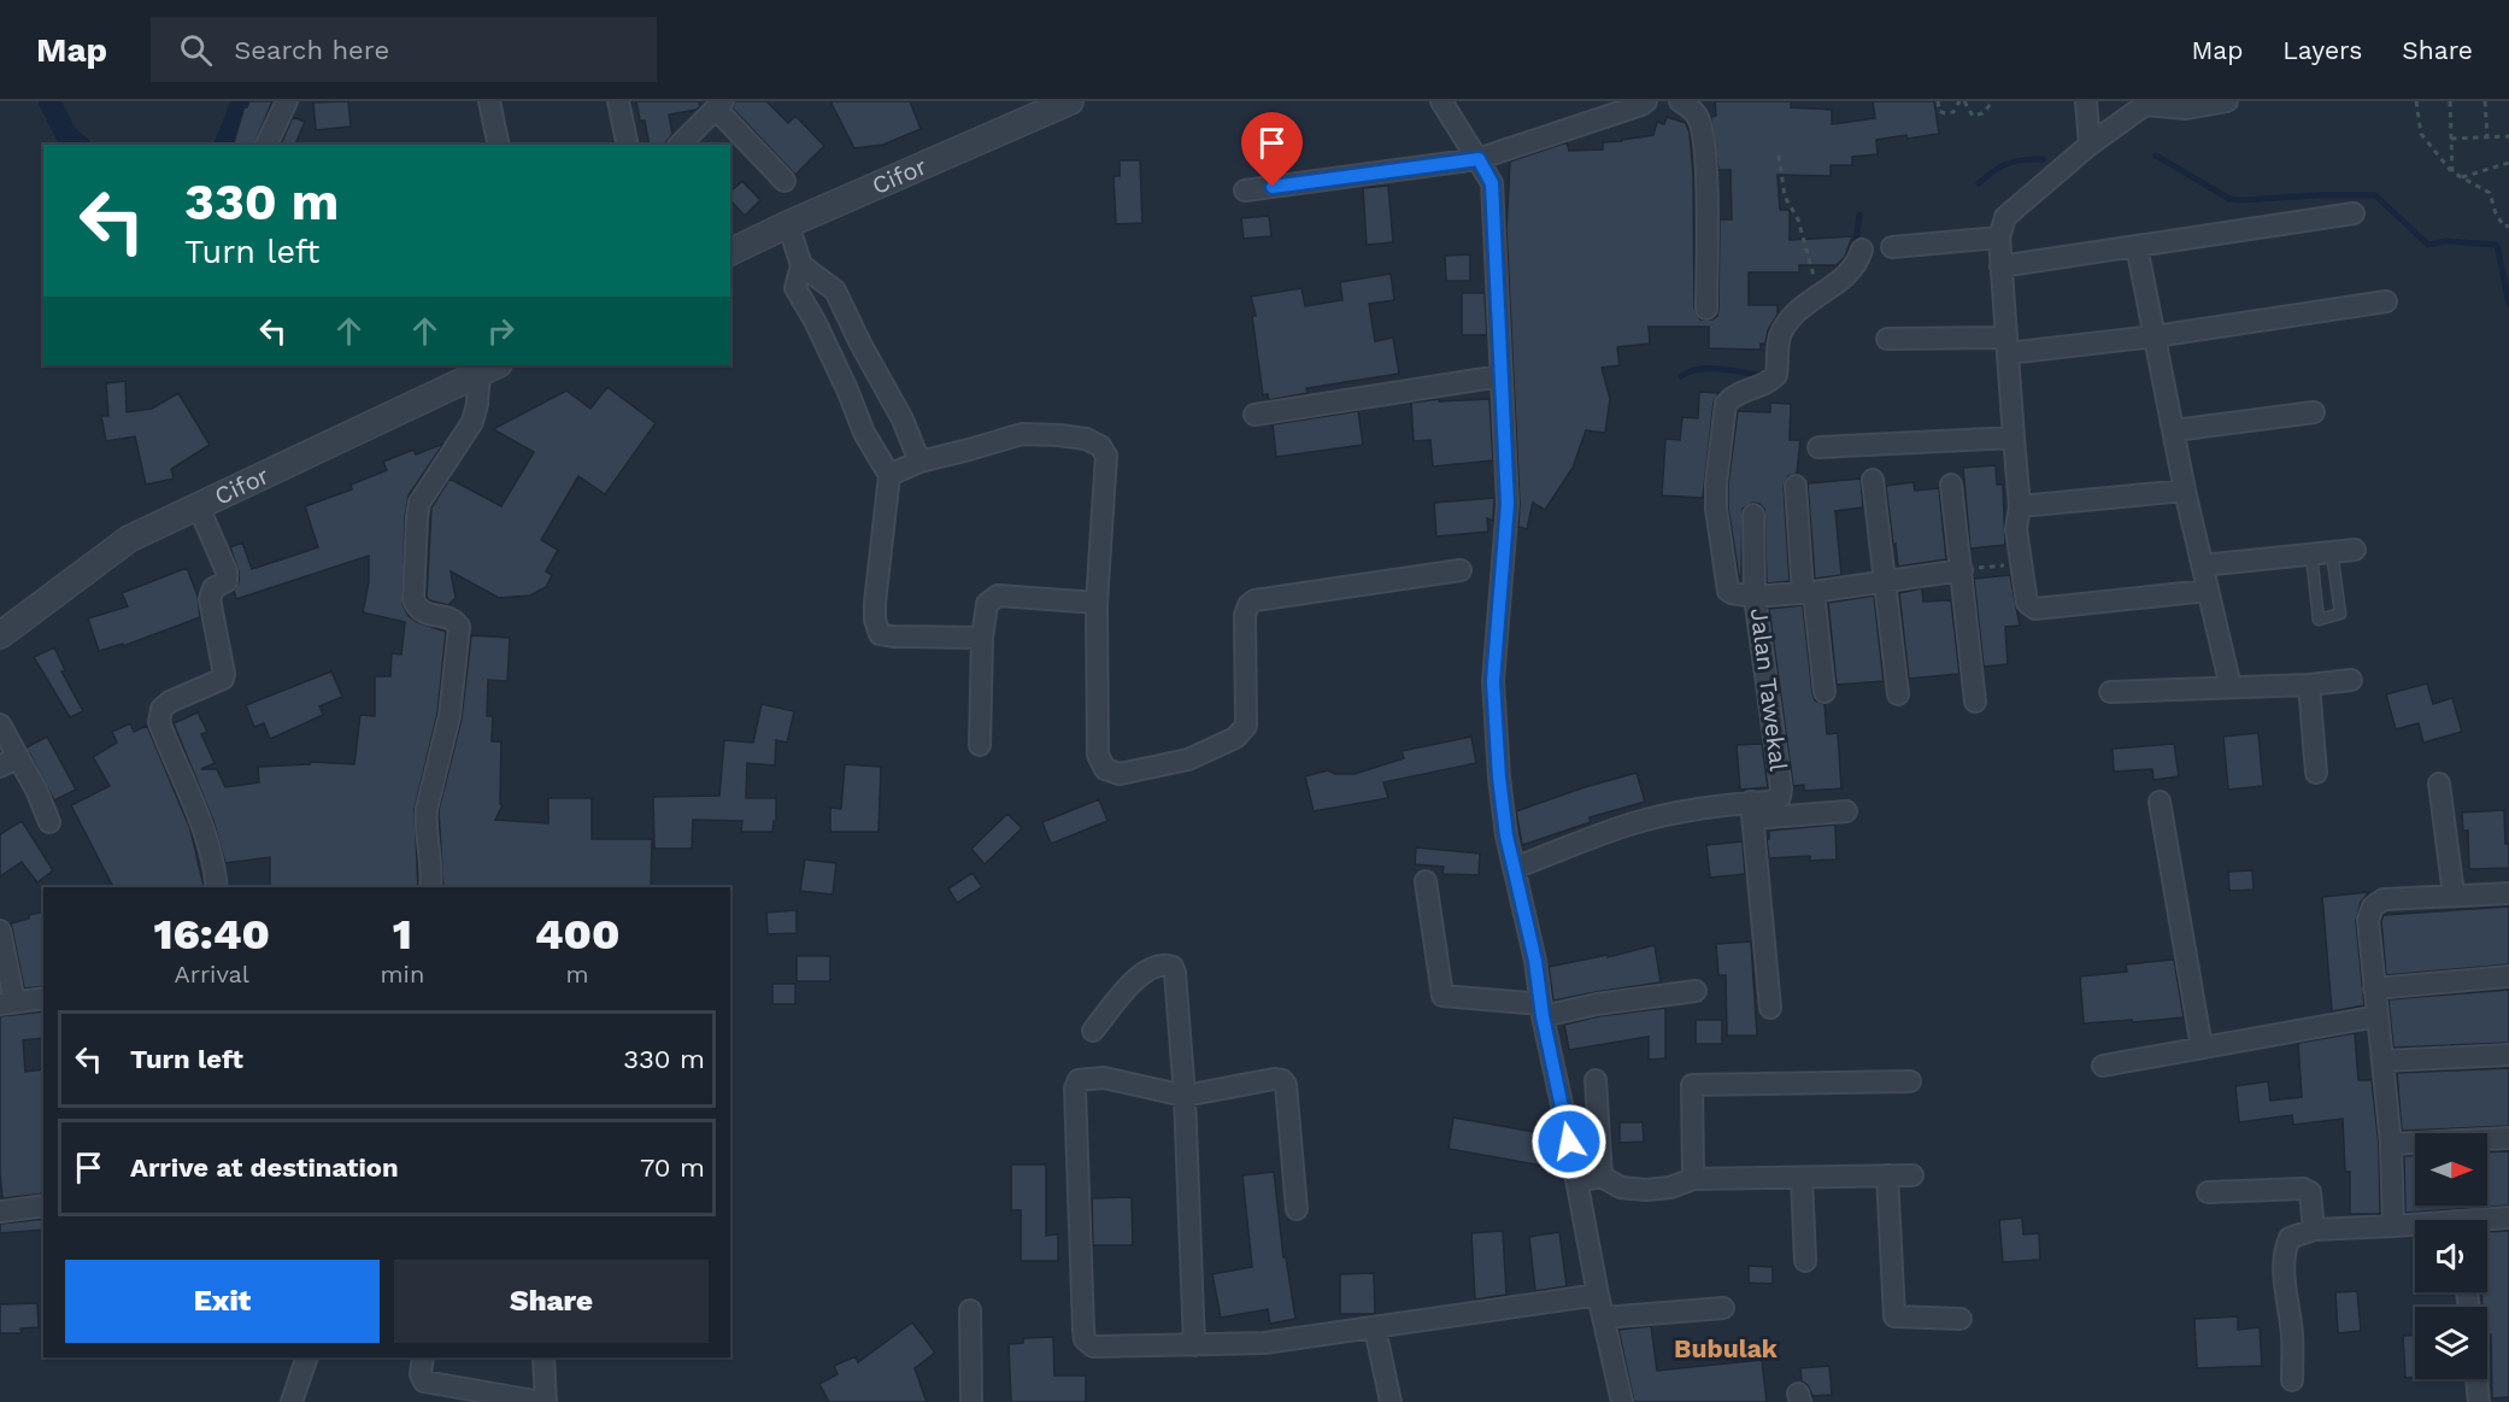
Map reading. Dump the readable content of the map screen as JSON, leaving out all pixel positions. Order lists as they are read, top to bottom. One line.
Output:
{"streets":{"street":["Cifor","Jalan Tawekal"]},"districts":["Bubulak"],"north":"right","page":{"header":"Map","search":"Search here","nav":["Map","Layers","Share"],"turn":["330 m","Turn left"],"eta":["16:40","Arrival","1","min","400","m"],"list":[{"name":"Turn left","value":"330 m"},{"name":"Arrive at destination","value":"70 m"}],"buttons":["Exit","Share"]}}
